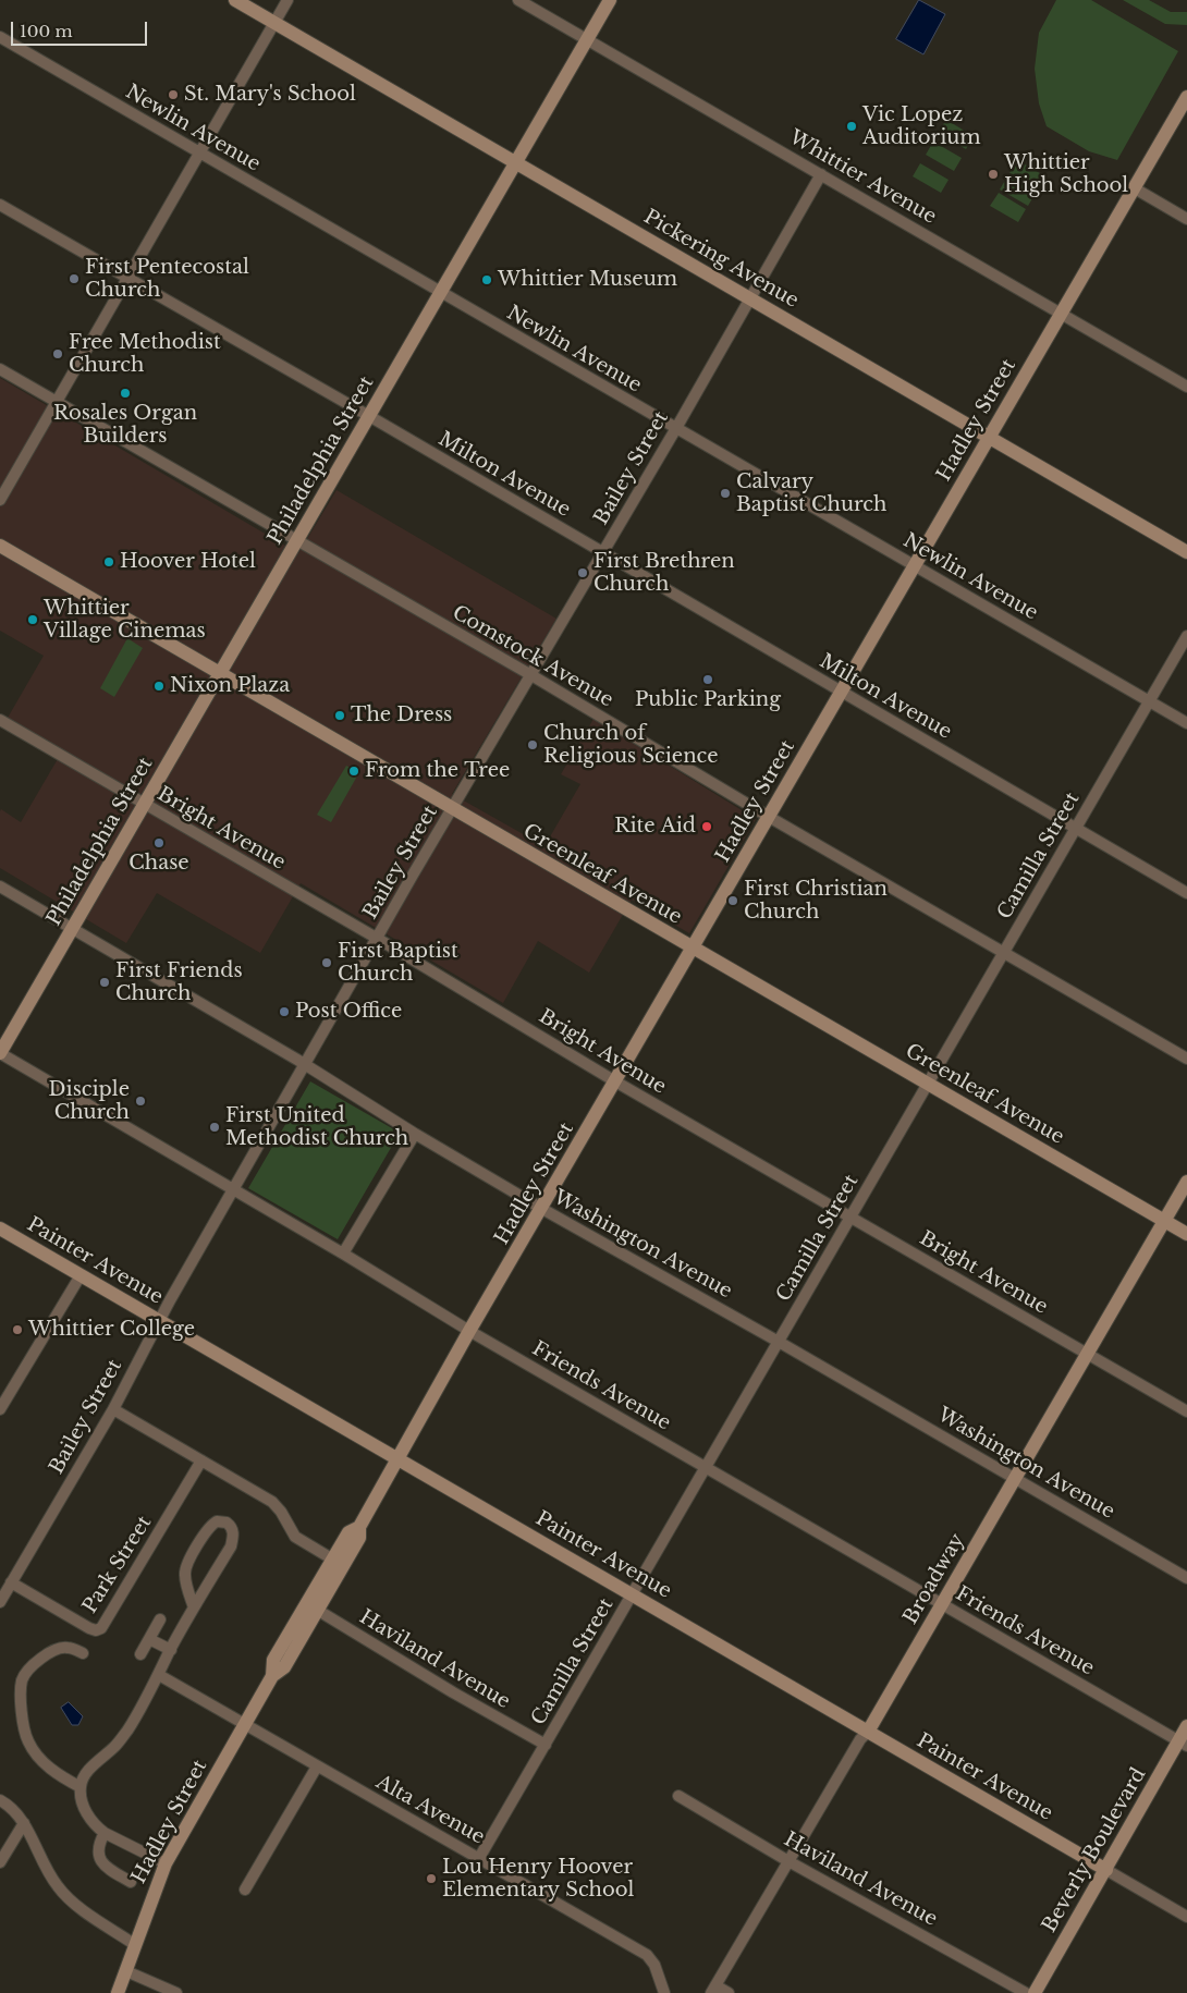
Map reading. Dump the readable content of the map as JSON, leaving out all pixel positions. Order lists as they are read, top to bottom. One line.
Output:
{"streets":{"street":["Newlin Avenue","Whittier Avenue","Pickering Avenue","Hadley Street","Philadelphia Street","Bailey Street","Milton Avenue","Comstock Avenue","Bright Avenue","Camilla Street","Greenleaf Avenue","Washington Avenue","Painter Avenue","Friends Avenue","Park Street","Broadway","Haviland Avenue","Alta Avenue","Beverly Boulevard"]},"crossings":[["Newlin Avenue","Hadley Street"],["Newlin Avenue","Philadelphia Street"],["Newlin Avenue","Bailey Street"],["Newlin Avenue","Camilla Street"],["Whittier Avenue","Hadley Street"],["Whittier Avenue","Philadelphia Street"],["Whittier Avenue","Bailey Street"],["Pickering Avenue","Hadley Street"],["Pickering Avenue","Philadelphia Street"],["Pickering Avenue","Bailey Street"],["Hadley Street","Milton Avenue"],["Hadley Street","Comstock Avenue"],["Hadley Street","Bright Avenue"],["Hadley Street","Greenleaf Avenue"],["Hadley Street","Washington Avenue"],["Hadley Street","Painter Avenue"],["Hadley Street","Friends Avenue"],["Hadley Street","Haviland Avenue"],["Hadley Street","Alta Avenue"],["Philadelphia Street","Milton Avenue"],["Philadelphia Street","Comstock Avenue"],["Philadelphia Street","Bright Avenue"],["Philadelphia Street","Greenleaf Avenue"],["Philadelphia Street","Washington Avenue"],["Philadelphia Street","Friends Avenue"],["Bailey Street","Milton Avenue"],["Bailey Street","Comstock Avenue"],["Bailey Street","Bright Avenue"],["Bailey Street","Greenleaf Avenue"],["Bailey Street","Washington Avenue"],["Bailey Street","Painter Avenue"],["Bailey Street","Friends Avenue"],["Bailey Street","Park Street"],["Milton Avenue","Camilla Street"],["Comstock Avenue","Camilla Street"],["Bright Avenue","Camilla Street"],["Bright Avenue","Broadway"],["Camilla Street","Greenleaf Avenue"],["Camilla Street","Washington Avenue"],["Camilla Street","Painter Avenue"],["Camilla Street","Friends Avenue"],["Camilla Street","Haviland Avenue"],["Camilla Street","Alta Avenue"],["Greenleaf Avenue","Broadway"],["Washington Avenue","Broadway"],["Painter Avenue","Broadway"],["Painter Avenue","Beverly Boulevard"],["Friends Avenue","Broadway"],["Friends Avenue","Beverly Boulevard"],["Broadway","Haviland Avenue"]],"places":["St. Mary's School","Vic Lopez Auditorium","Whittier High School","First Pentecostal Church","Whittier Museum","Free Methodist Church","Rosales Organ Builders","Calvary Baptist Church","Hoover Hotel","First Brethren Church","Whittier Village Cinemas","Public Parking","Nixon Plaza","The Dress","Church of Religious Science","From the Tree","Rite Aid","Chase","First Christian Church","First Baptist Church","First Friends Church","Post Office","Disciple Church","First United Methodist Church","Whittier College","Lou Henry Hoover Elementary School"],"scale_bar":"100 m"}
